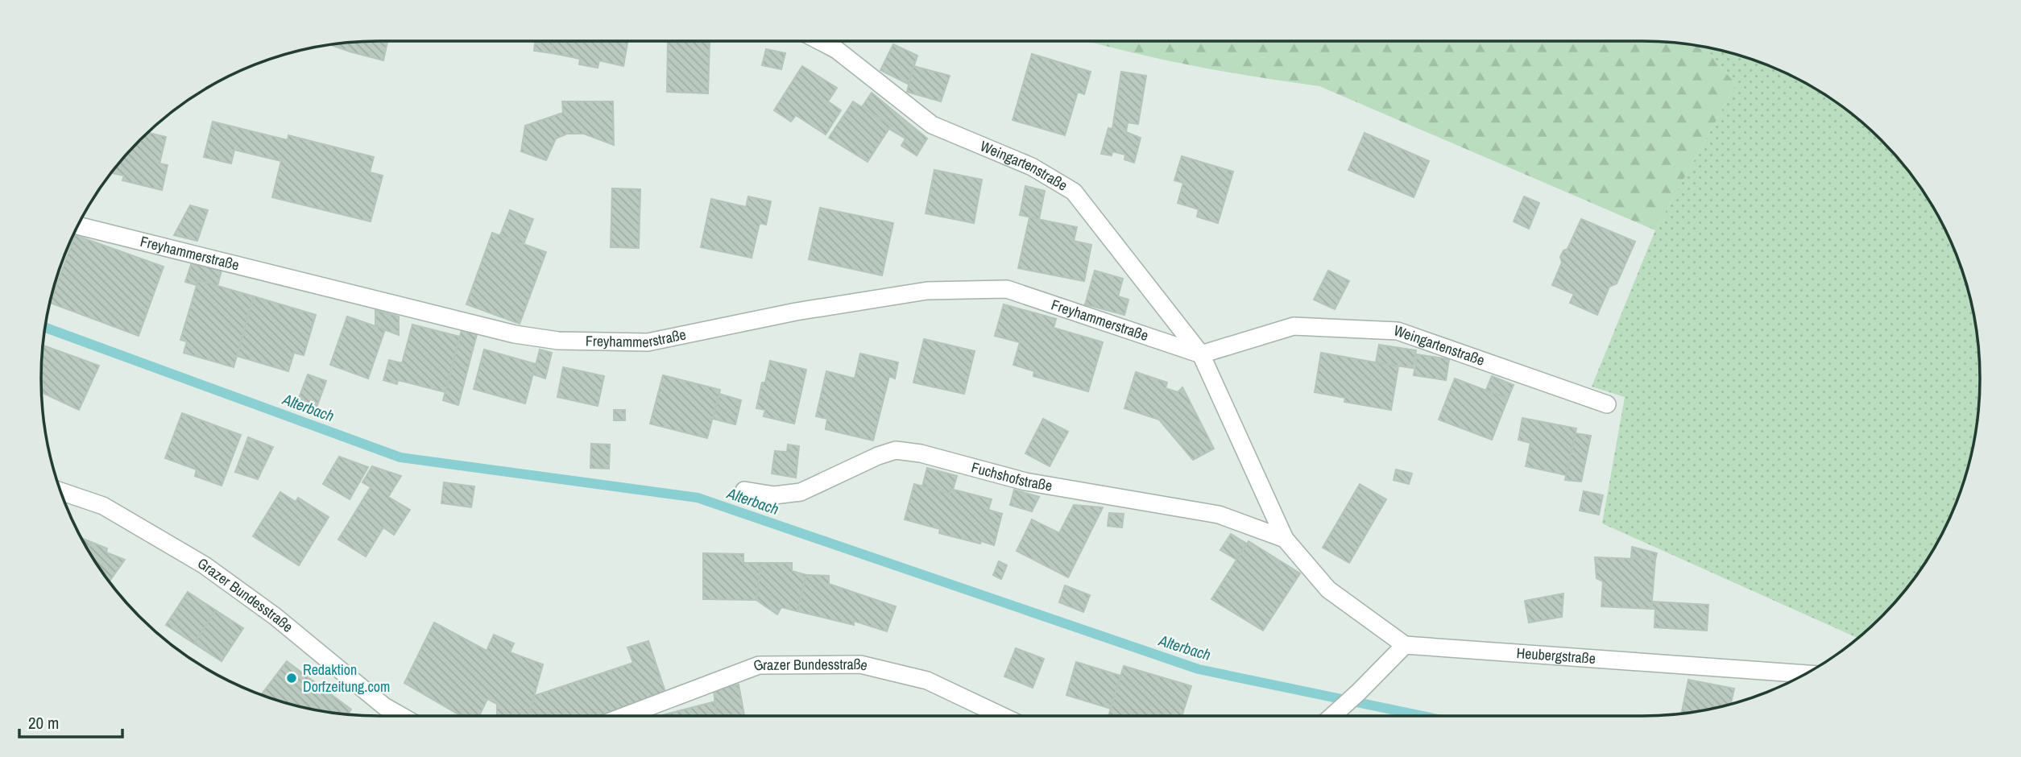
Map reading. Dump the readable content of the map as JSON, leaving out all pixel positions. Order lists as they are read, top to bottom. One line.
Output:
{"streets":{"street":["Weingartenstraße","Freyhammerstraße","Fuchshofstraße","Grazer Bundesstraße","Heubergstraße"]},"crossings":[["Weingartenstraße","Freyhammerstraße"],["Weingartenstraße","Fuchshofstraße"],["Weingartenstraße","Heubergstraße"]],"water":["Alterbach"],"places":["Redaktion Dorfzeitung.com"],"scale_bar":"20 m"}
